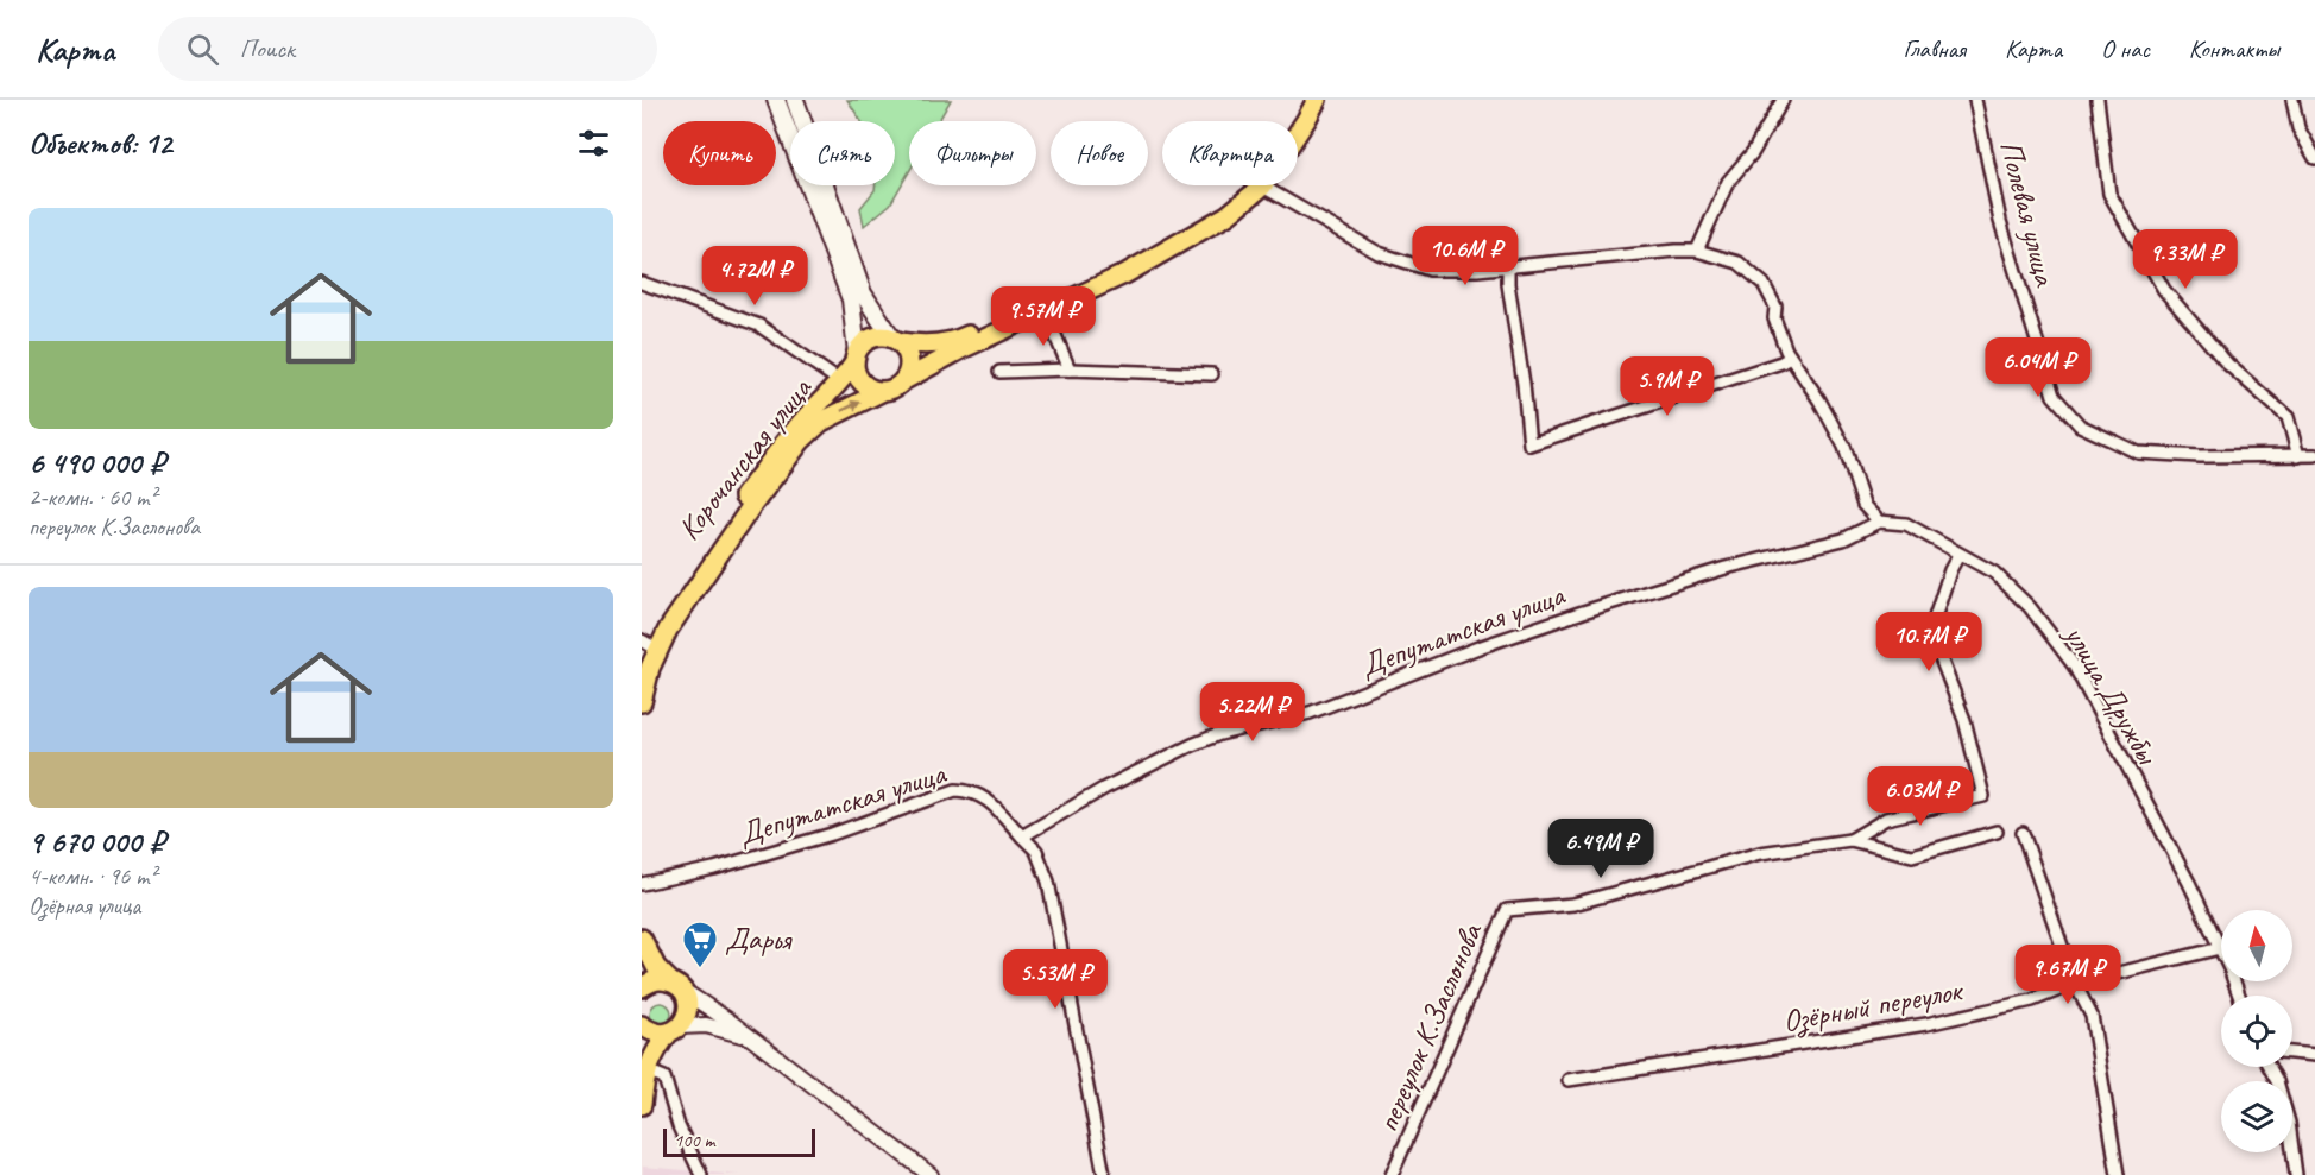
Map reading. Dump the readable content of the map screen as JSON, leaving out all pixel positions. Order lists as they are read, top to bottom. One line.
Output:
{"streets":{"main road":["Корочанская улица"],"street":["Полевая улица","Депутатская улица","улица Дружбы","Озёрный переулок","переулок К.Заслонова"]},"crossings":[["Депутатская улица","улица Дружбы"],["улица Дружбы","Озёрный переулок"],["улица Дружбы","переулок К.Заслонова"]],"places":{"supermarket":["Дарья"]},"scale_bar":"100 m","north":"top","page":{"header":"Карта","search":"Поиск","nav":["Главная","Карта","О нас","Контакты"],"heading":"Объектов: 12","chip":["Купить","Снять","Фильтры","Новое","Квартира"],"list":[{"name":"6 490 000 ₽","note":"2-комн. · 60 m² · переулок К.Заслонова"},{"name":"9 670 000 ₽","note":"4-комн. · 96 m² · Озёрная улица"}],"price":["10.6M ₽","9.33M ₽","4.72M ₽","9.57M ₽","6.04M ₽","5.9M ₽","10.7M ₽","5.22M ₽","6.03M ₽","6.49M ₽","9.67M ₽","5.53M ₽"],"scale":"100 m"}}
